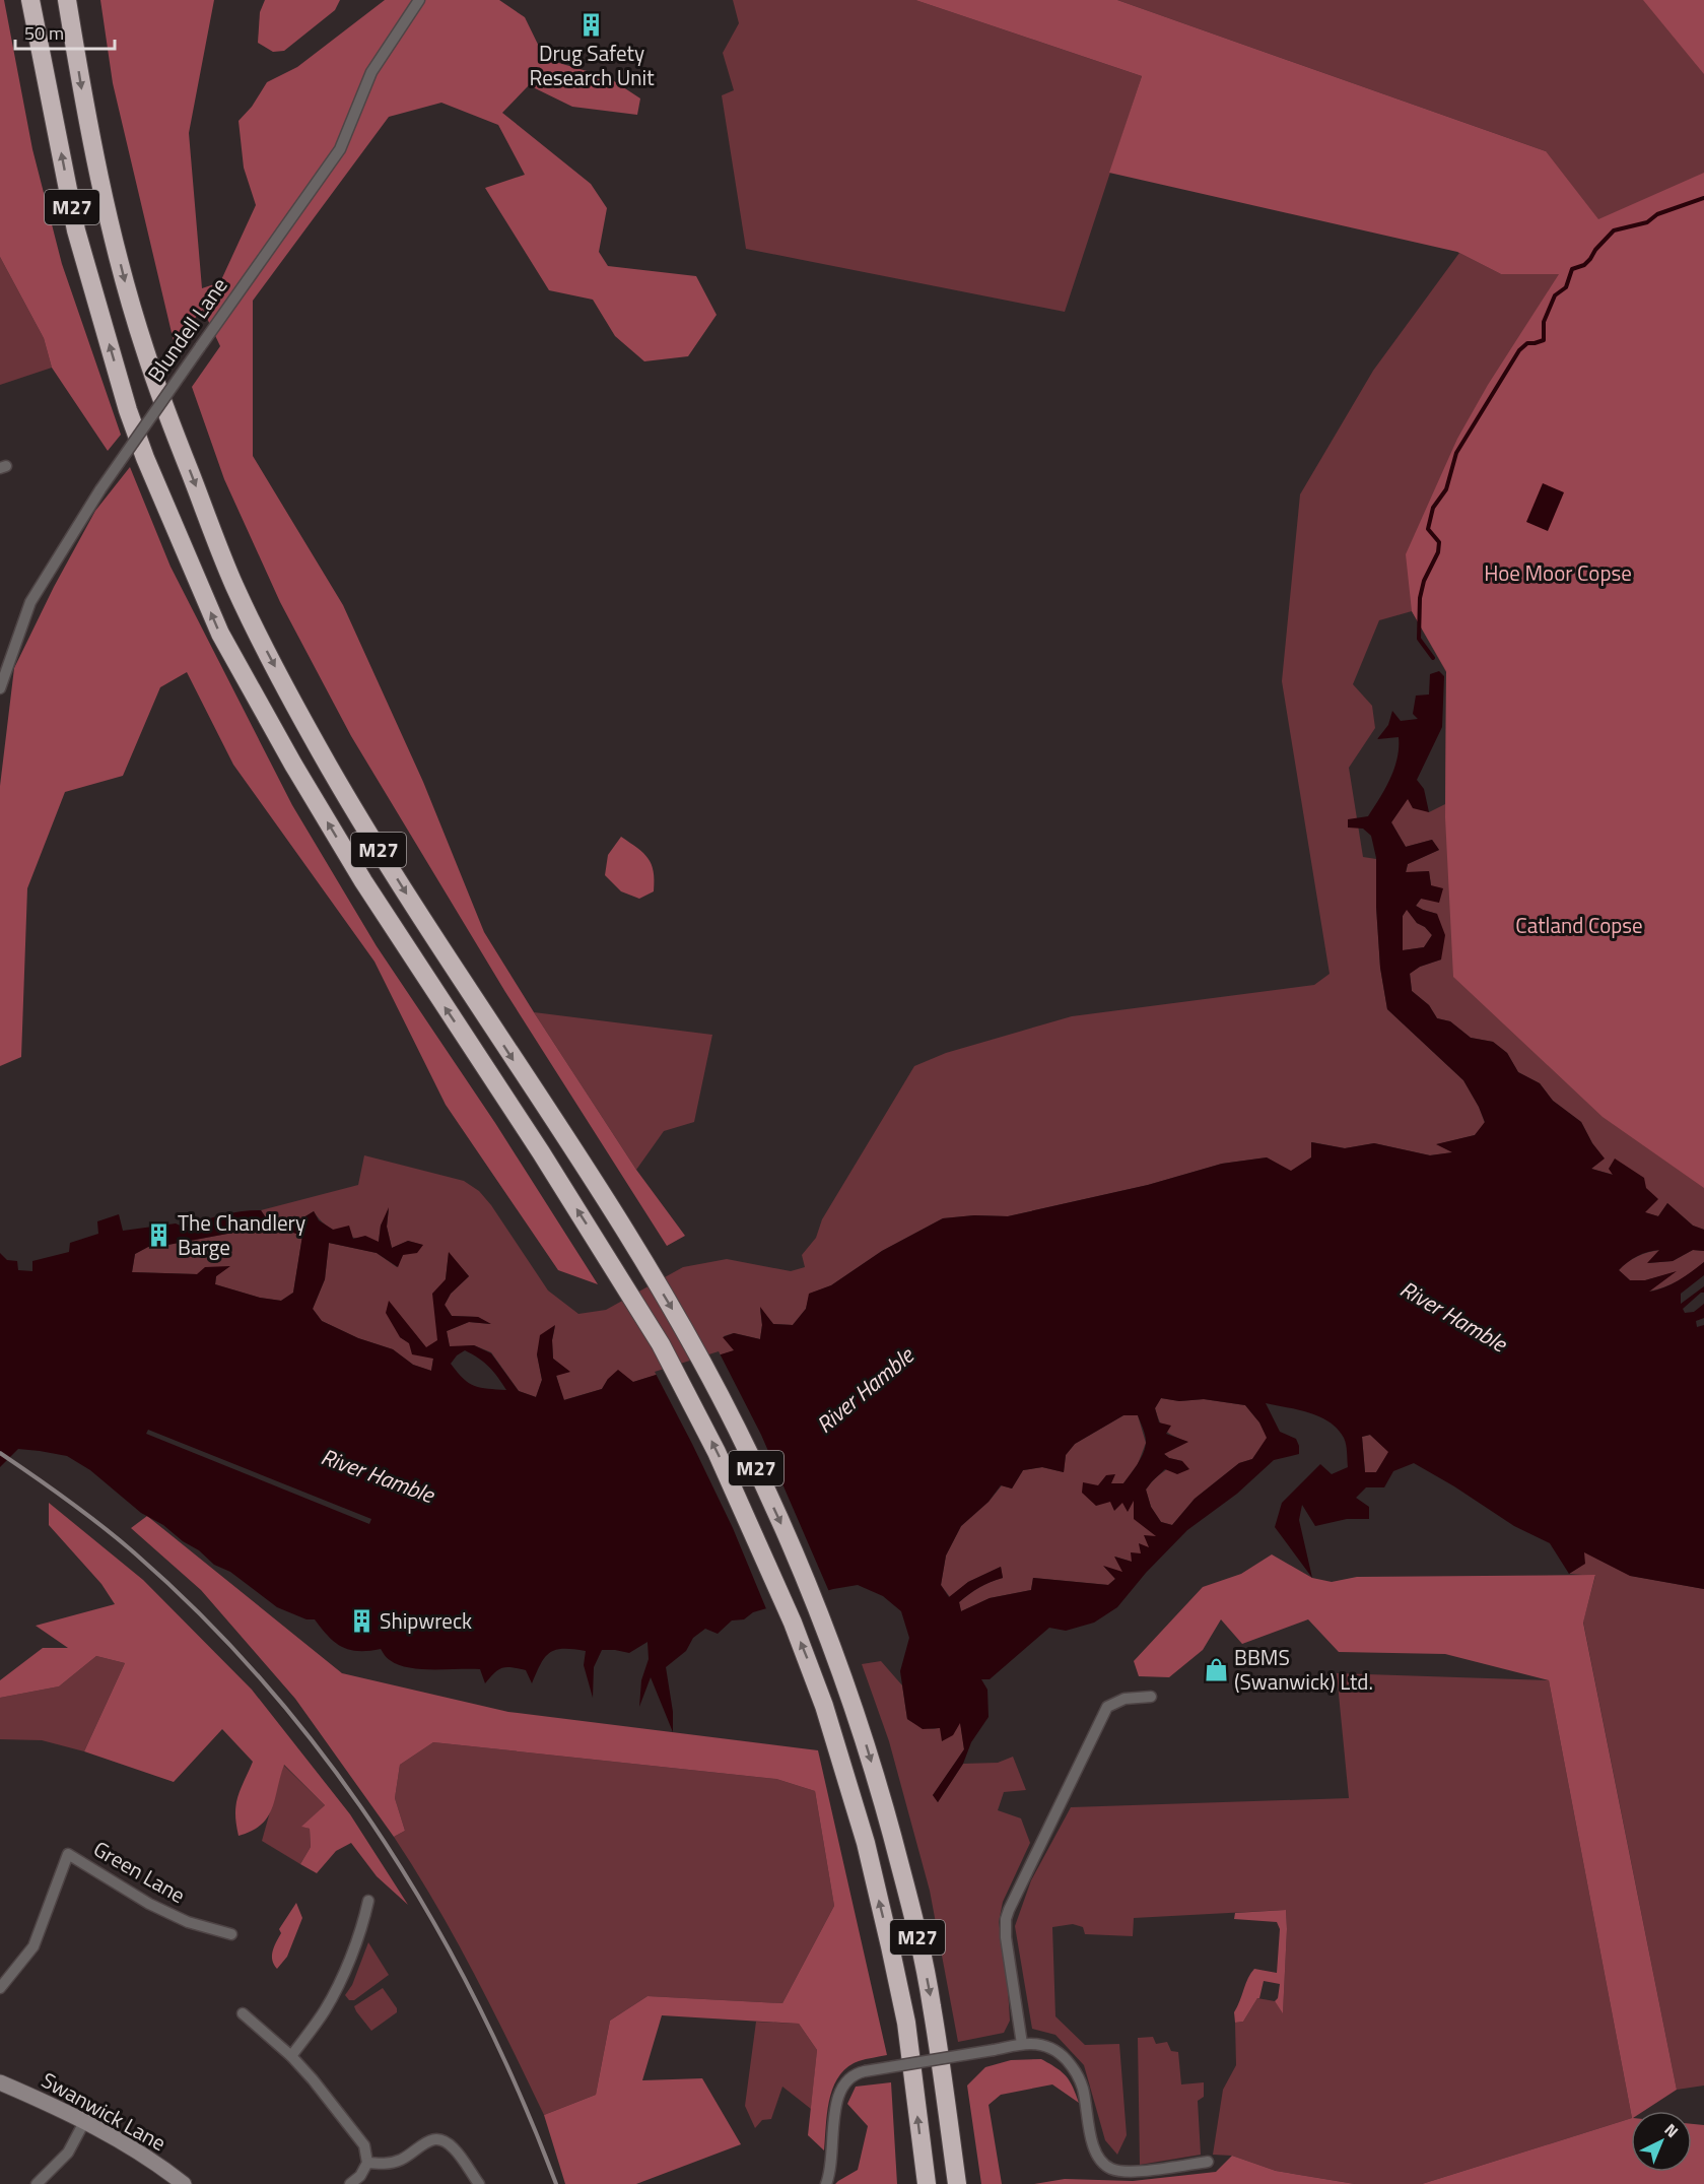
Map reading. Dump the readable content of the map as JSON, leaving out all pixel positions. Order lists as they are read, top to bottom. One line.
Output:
{"streets":{"highway":["M27"],"street":["Blundell Lane","Green Lane","Swanwick Lane"]},"water":["River Hamble"],"parks":["Hoe Moor Copse","Catland Copse"],"places":{"building":["Drug Safety Research Unit","The Chandlery Barge","Shipwreck"],"shop":["BBMS (Swanwick) Ltd."]},"scale_bar":"50 m","north":"top right"}
